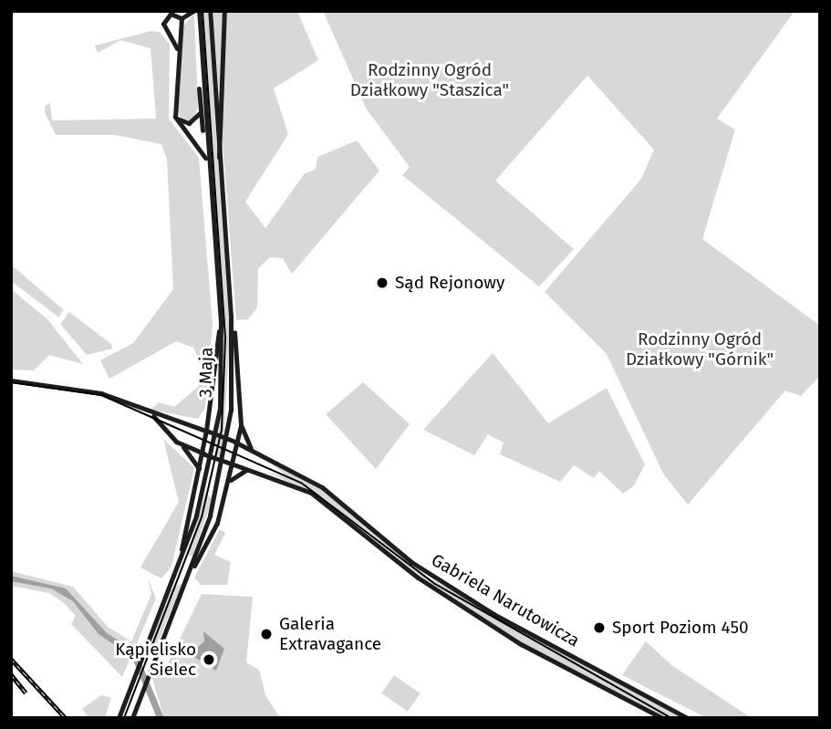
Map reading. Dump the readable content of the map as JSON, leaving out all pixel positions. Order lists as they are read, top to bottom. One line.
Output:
{"streets":{"main road":["3 Maja","Gabriela Narutowicza"]},"parks":["Rodzinny Ogród Działkowy \"Staszica\"","Rodzinny Ogród Działkowy \"Górnik\""],"places":["Sąd Rejonowy","Sport Poziom 450","Galeria Extravagance","Kąpielisko Sielec"]}
